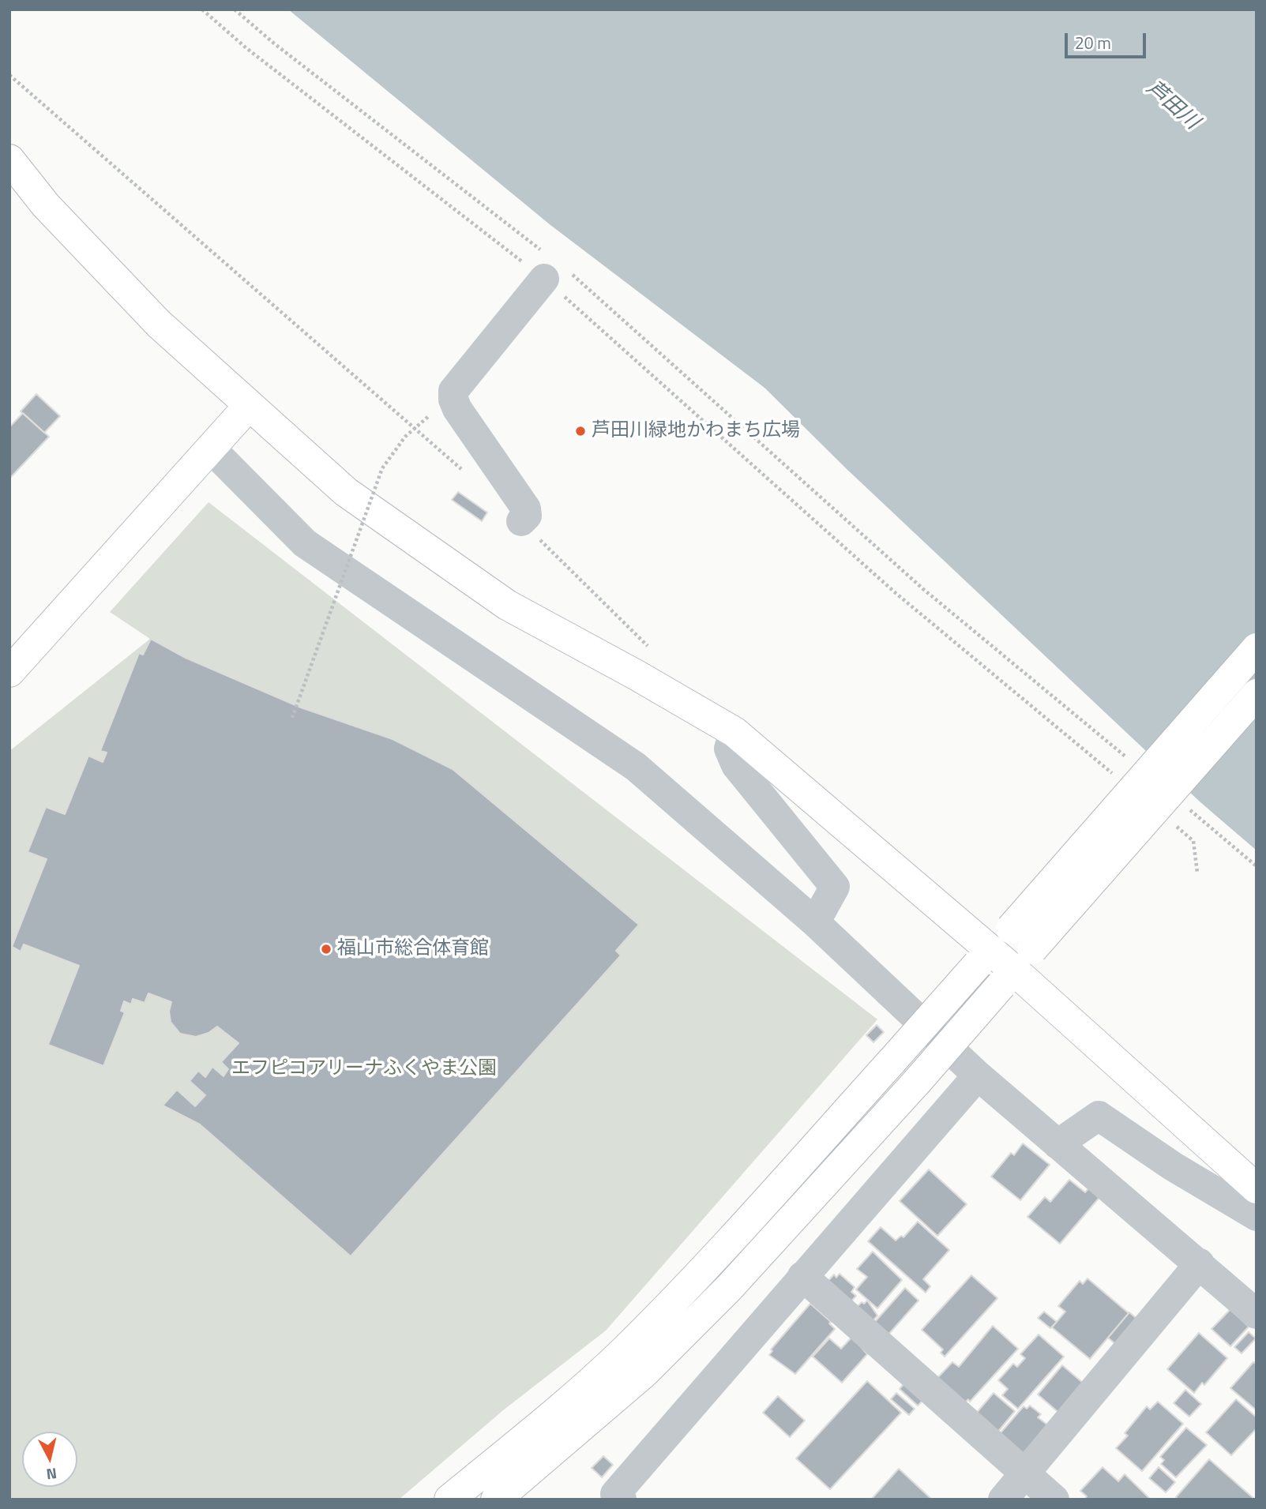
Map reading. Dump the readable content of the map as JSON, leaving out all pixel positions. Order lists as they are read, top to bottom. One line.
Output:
{"water":["芦田川"],"parks":["エフピコアリーナふくやま公園"],"places":["芦田川緑地かわまち広場","福山市総合体育館"],"scale_bar":"20 m","north":"bottom"}
